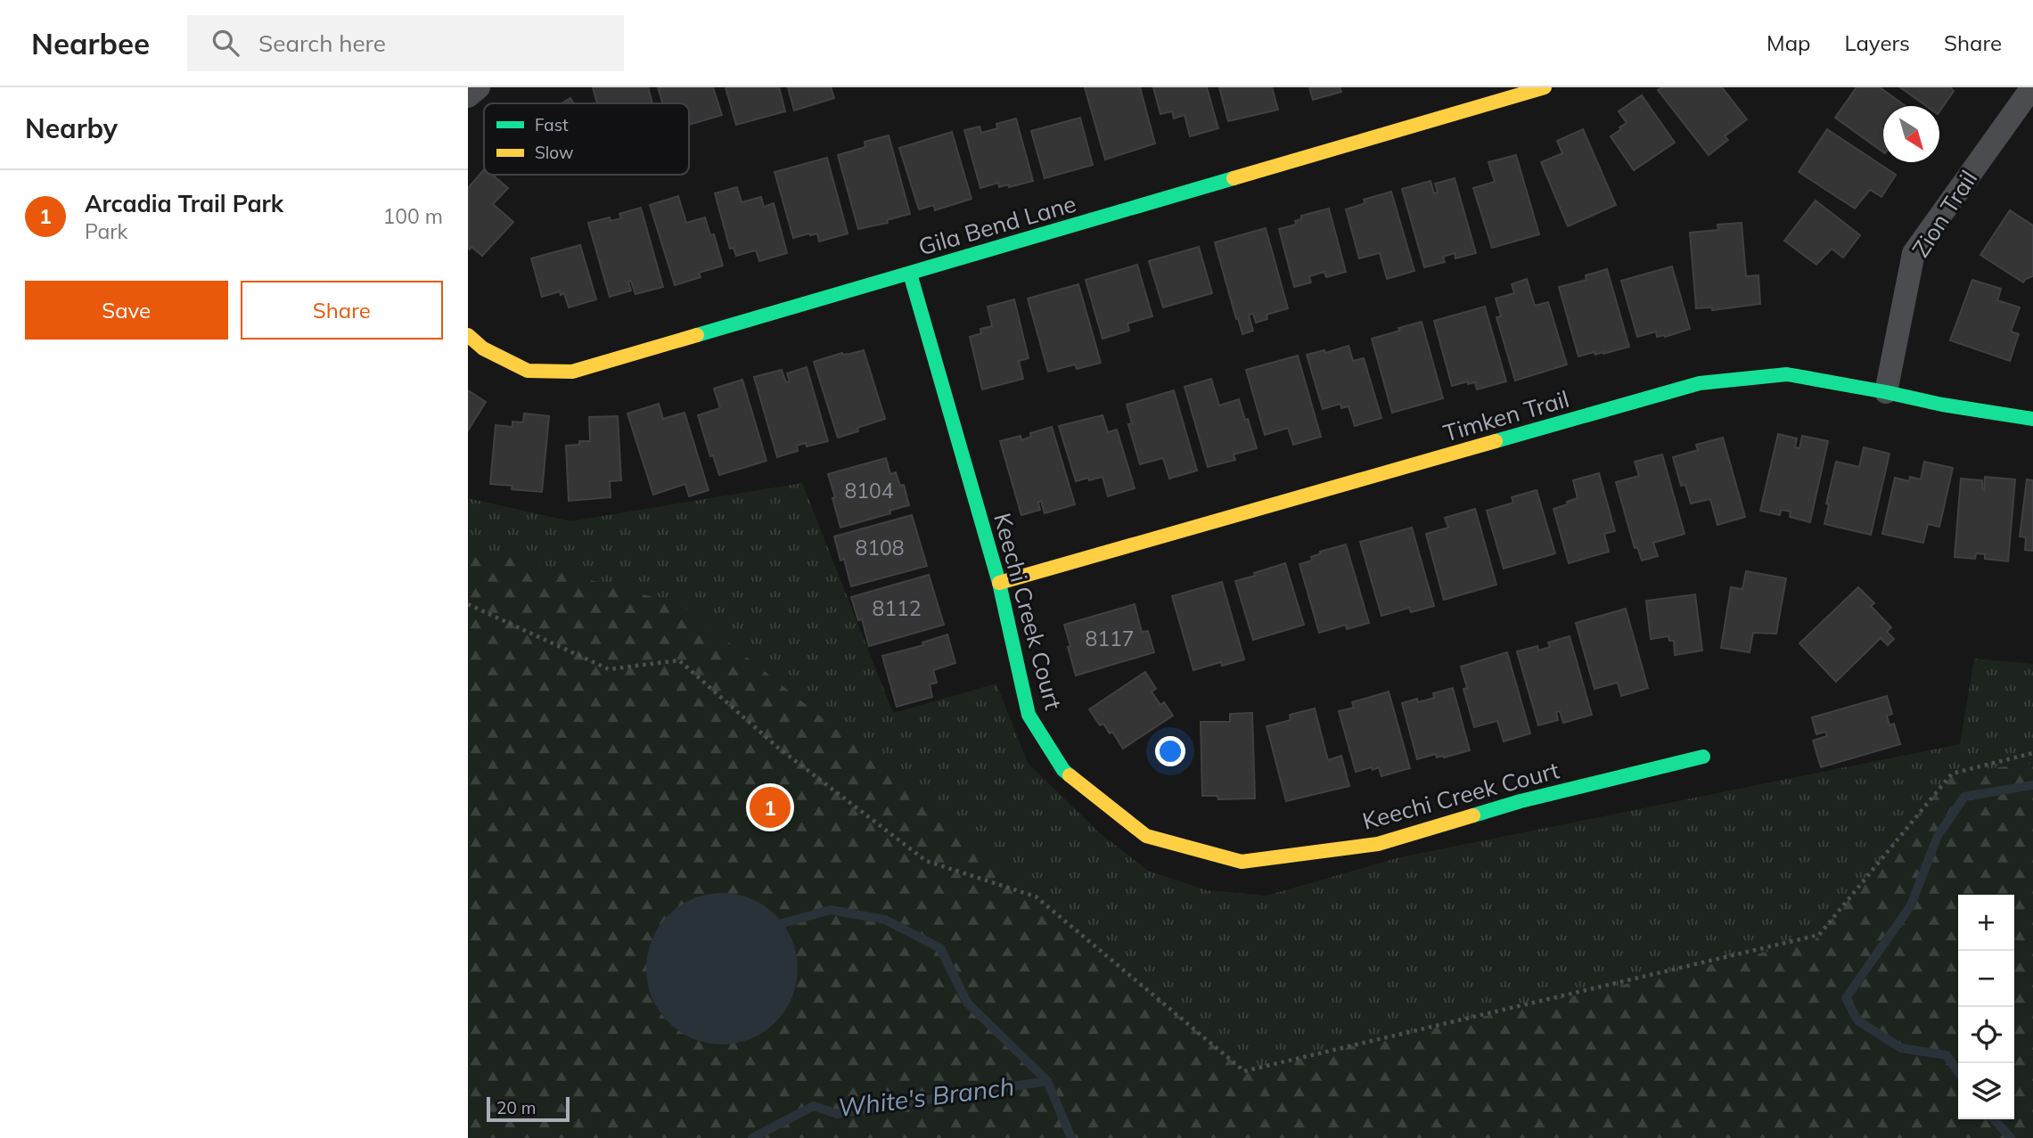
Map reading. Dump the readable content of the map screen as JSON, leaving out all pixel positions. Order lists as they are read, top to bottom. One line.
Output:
{"streets":{"street":["Zion Trail","Gila Bend Lane","Timken Trail","Keechi Creek Court"]},"crossings":[["Zion Trail","Timken Trail"],["Gila Bend Lane","Keechi Creek Court"],["Timken Trail","Keechi Creek Court"]],"water":["White's Branch"],"house_numbers":["8104","8108","8112","8117"],"legend":["Fast","Slow"],"scale_bar":"20 m","north":"bottom right","page":{"header":"Nearbee","search":"Search here","nav":["Map","Layers","Share"],"heading":"Nearby","list":[{"mark":"1","name":"Arcadia Trail Park","note":"Park","value":"100 m"}],"buttons":["Save","Share"],"pins":"1","map_buttons":["+","−"],"scale":"20 m"}}
